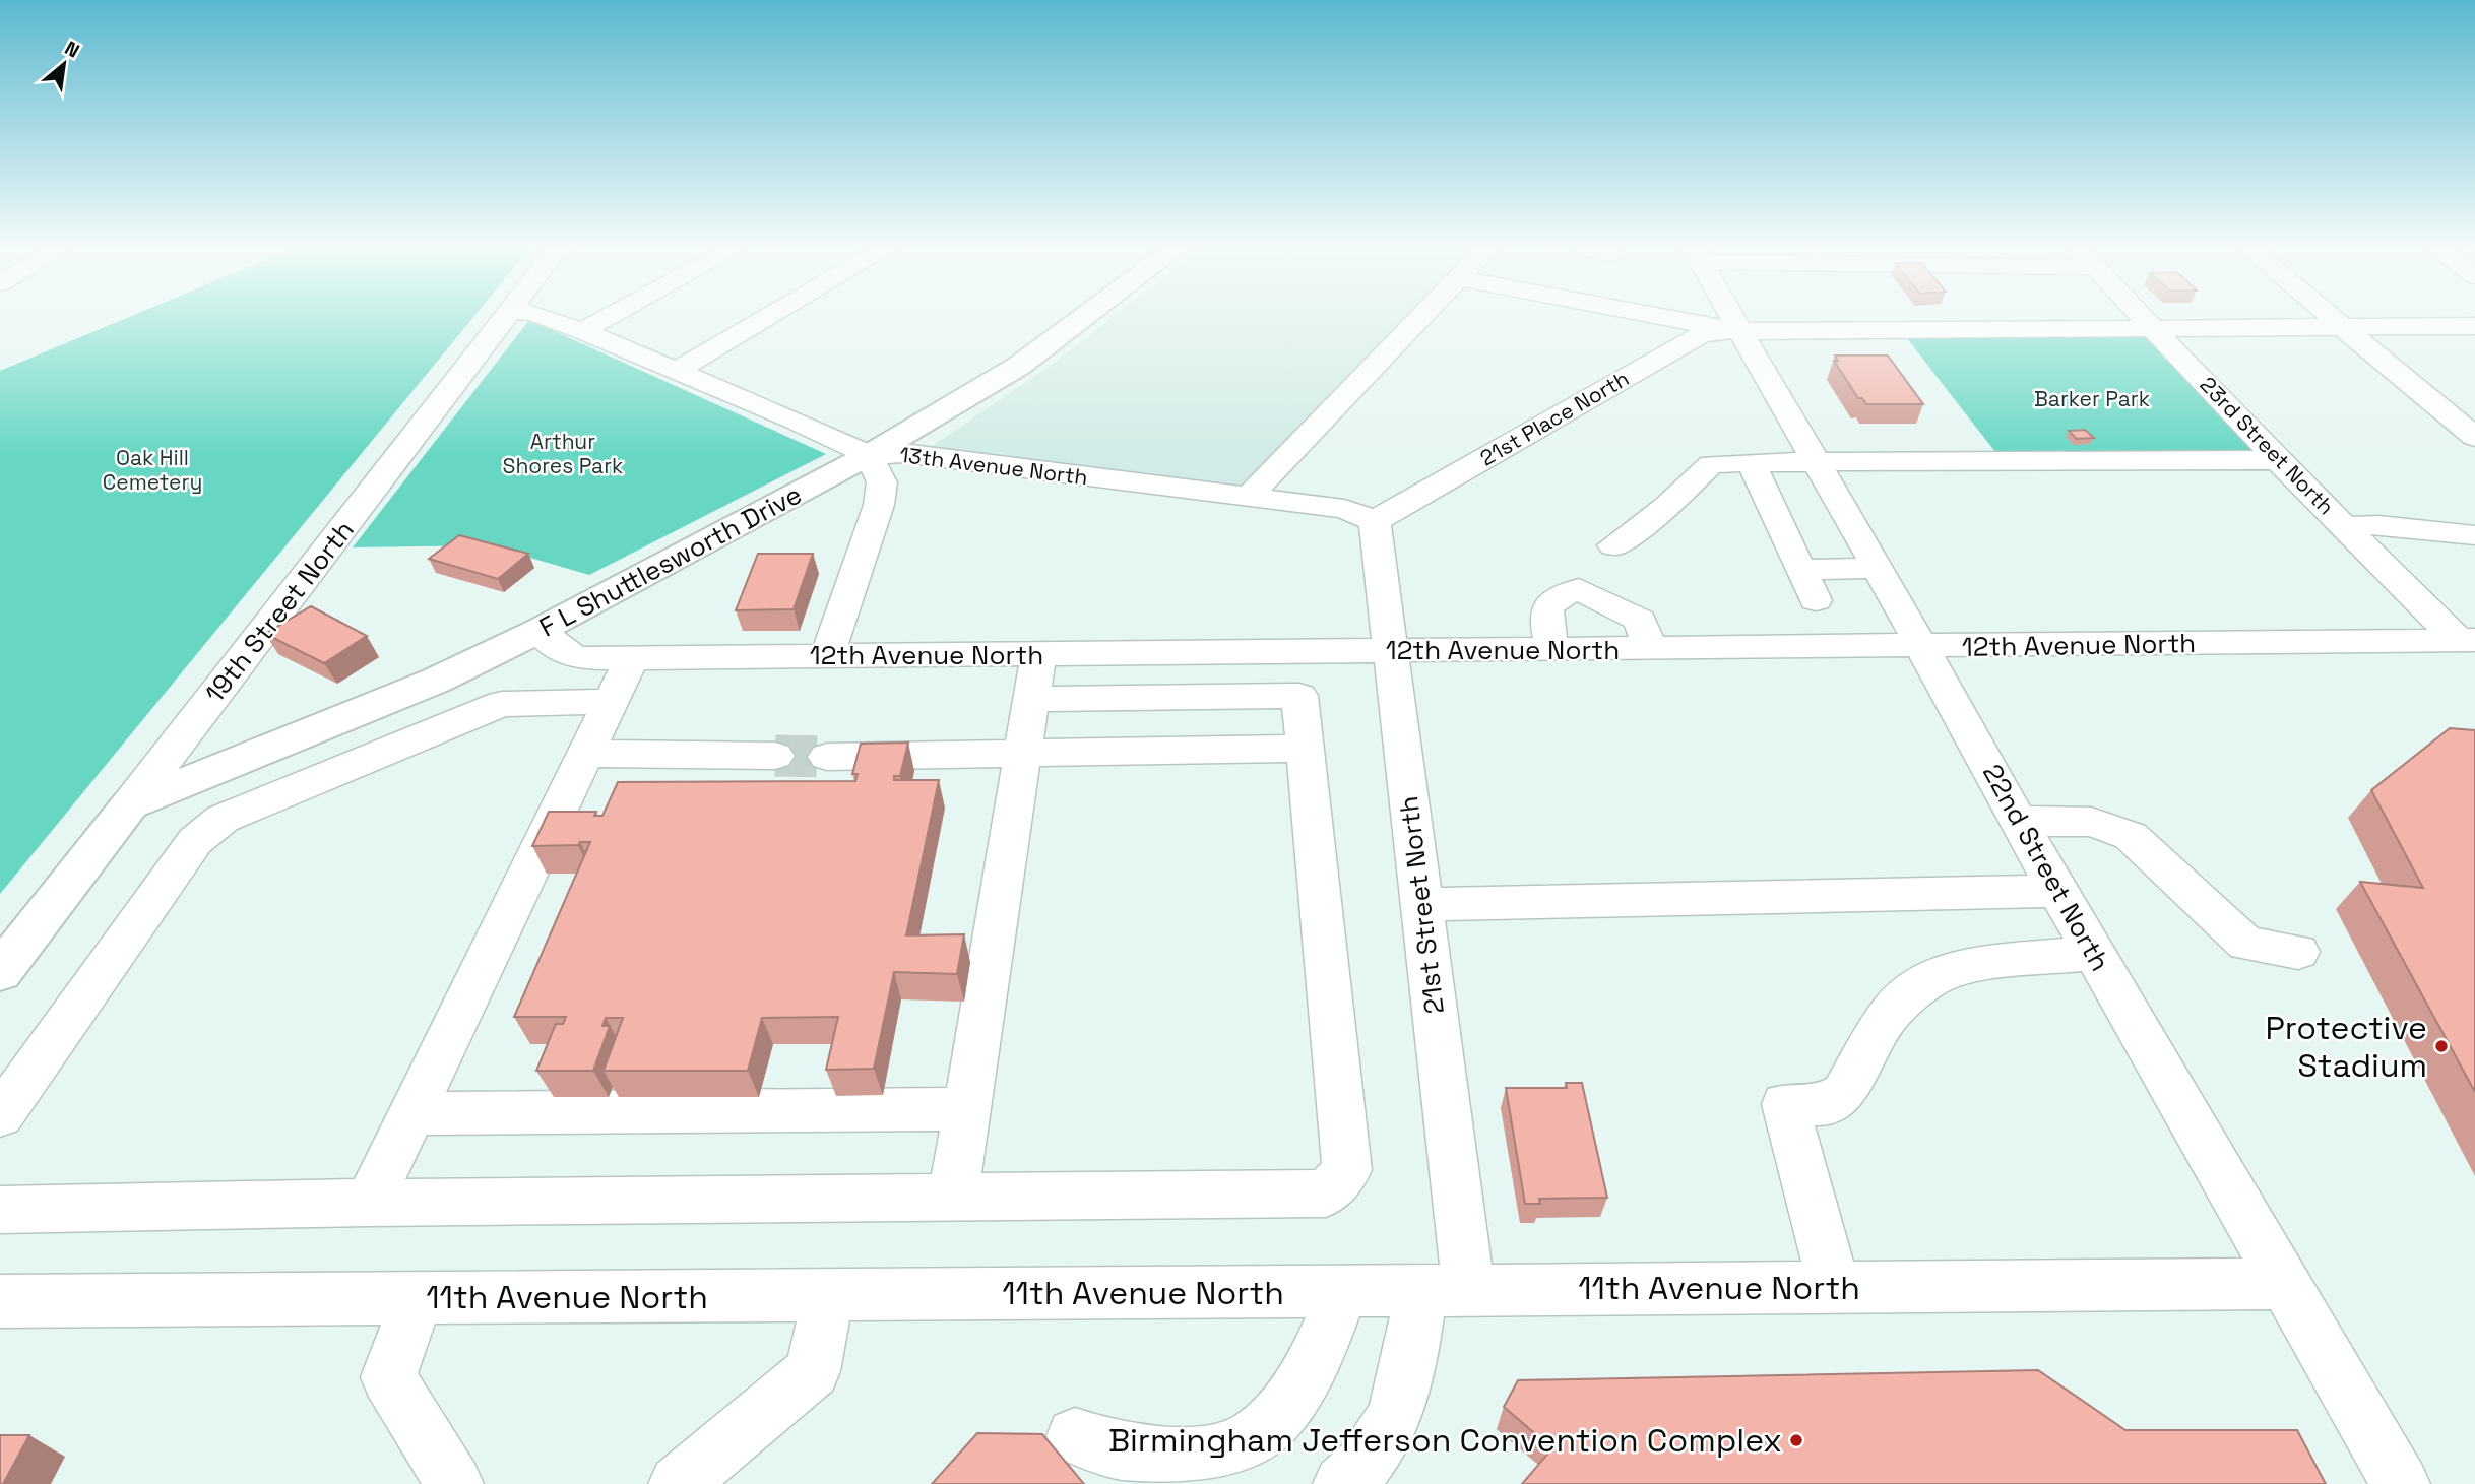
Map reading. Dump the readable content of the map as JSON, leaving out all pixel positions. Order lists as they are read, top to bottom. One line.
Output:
{"streets":{"main road":["F L Shuttlesworth Drive","19th Street North"],"street":["21st Place North","23rd Street North","13th Avenue North","12th Avenue North","22nd Street North","21st Street North","11th Avenue North"]},"crossings":[["21st Place North","13th Avenue North"],["21st Place North","22nd Street North"],["21st Place North","21st Street North"],["23rd Street North","12th Avenue North"],["13th Avenue North","F L Shuttlesworth Drive"],["13th Avenue North","21st Street North"],["F L Shuttlesworth Drive","19th Street North"],["F L Shuttlesworth Drive","12th Avenue North"],["12th Avenue North","22nd Street North"],["12th Avenue North","21st Street North"],["22nd Street North","11th Avenue North"],["21st Street North","11th Avenue North"]],"parks":["Barker Park","Arthur Shores Park","Oak Hill Cemetery"],"places":["Protective Stadium","Birmingham Jefferson Convention Complex"],"north":"top right"}
